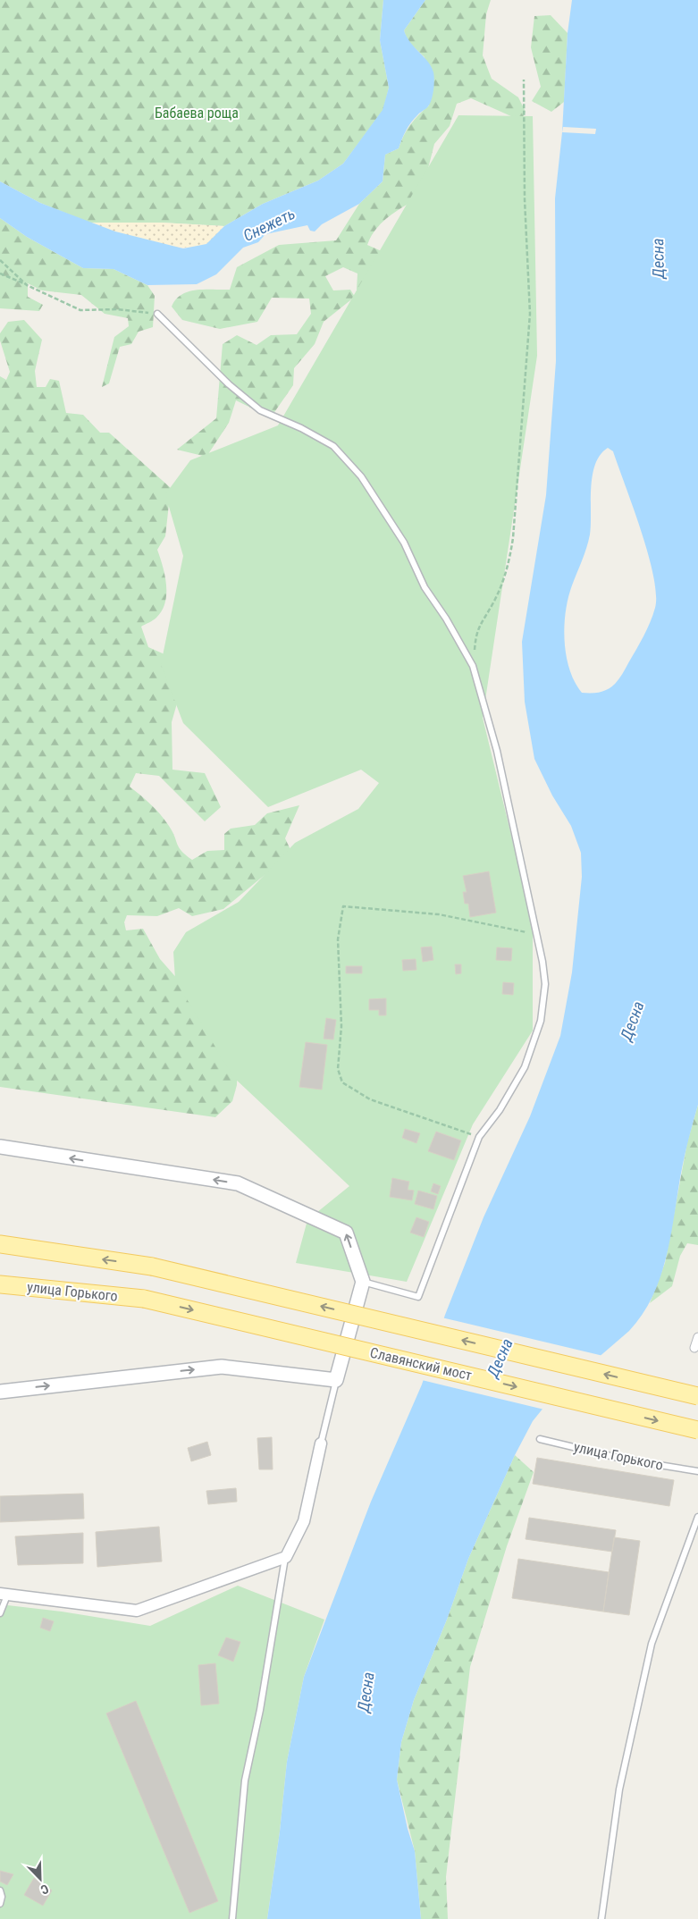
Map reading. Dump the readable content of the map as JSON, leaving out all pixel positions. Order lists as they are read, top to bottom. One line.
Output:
{"streets":{"main road":["улица Горького","Славянский мост"]},"crossings":[["улица Горького","Славянский мост"]],"water":["Снежеть","Десна"],"parks":["Бабаева роща"],"north":"bottom right"}
